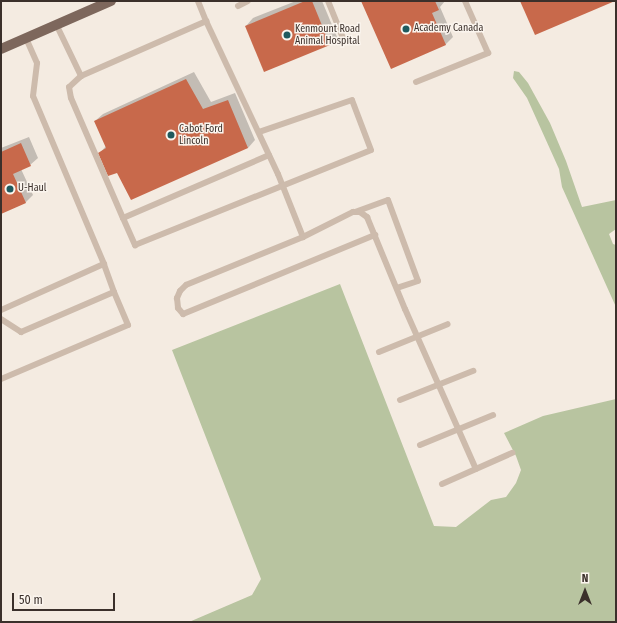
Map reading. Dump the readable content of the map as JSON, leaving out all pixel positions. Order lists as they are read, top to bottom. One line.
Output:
{"places":["Academy Canada","Kenmount Road Animal Hospital","Cabot Ford Lincoln","U-Haul"],"scale_bar":"50 m","north":"top"}
